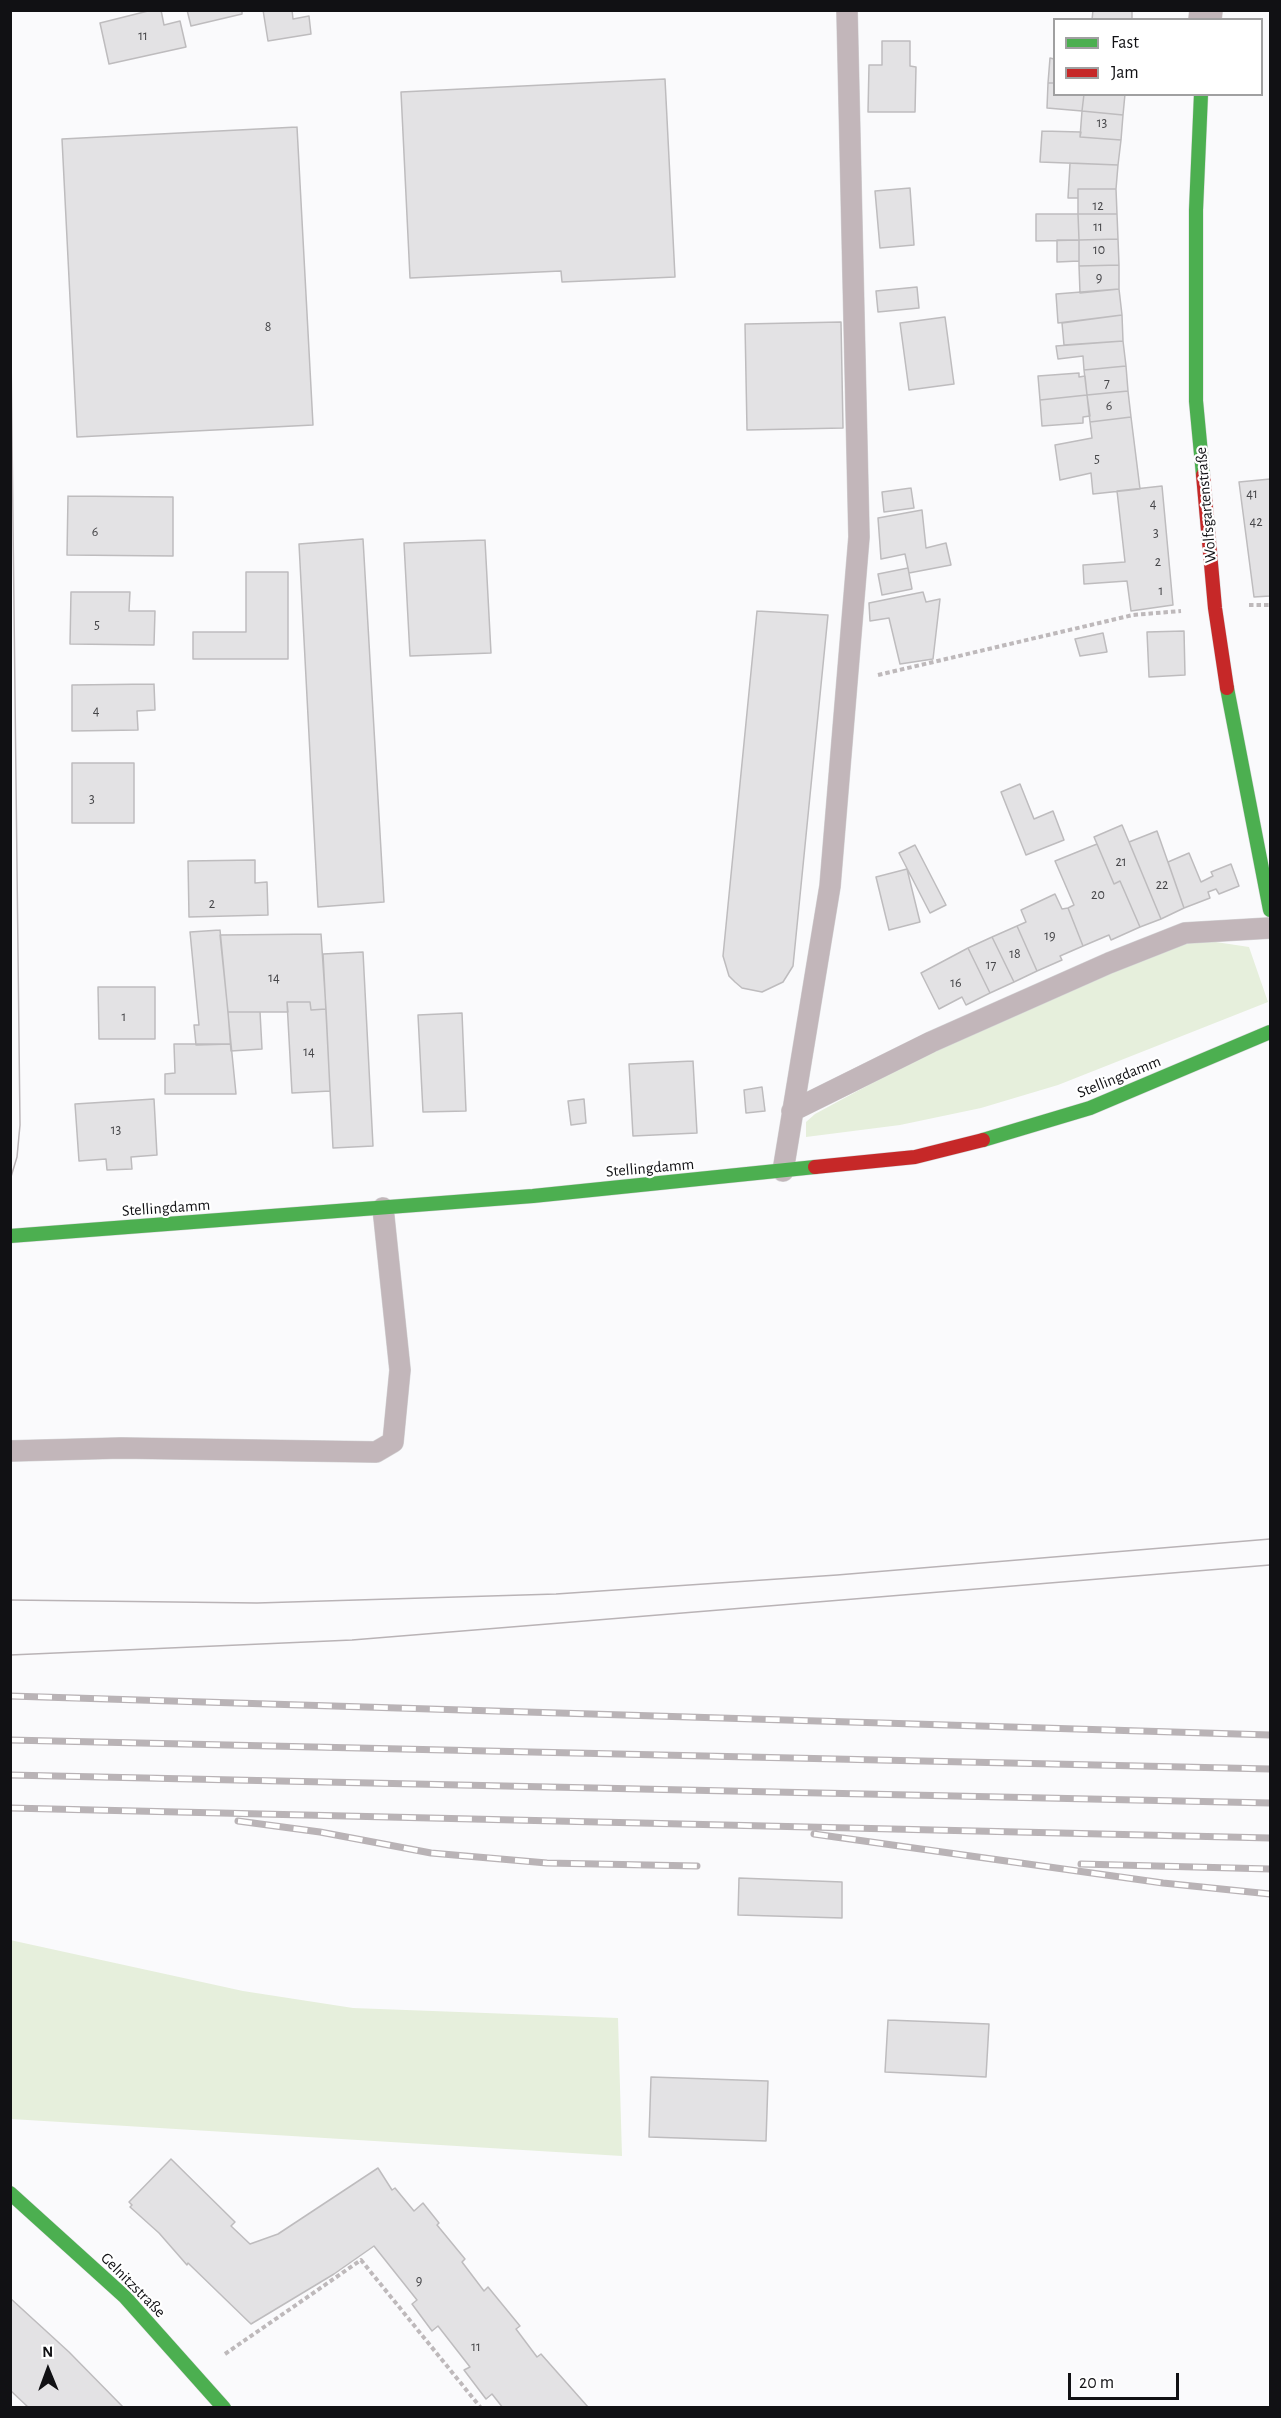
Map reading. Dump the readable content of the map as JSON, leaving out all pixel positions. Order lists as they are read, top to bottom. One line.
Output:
{"streets":{"street":["Wolfsgartenstraße","Stellingdamm","Gelnitzstraße"]},"house_numbers":["11","13","12","11","10","9","8","7","6","5","41","4","42","6","3","2","1","5","4","3","21","22","20","2","19","18","17","14","16","1","14","13","9","11"],"legend":["Fast","Jam"],"scale_bar":"20 m","north":"top"}
